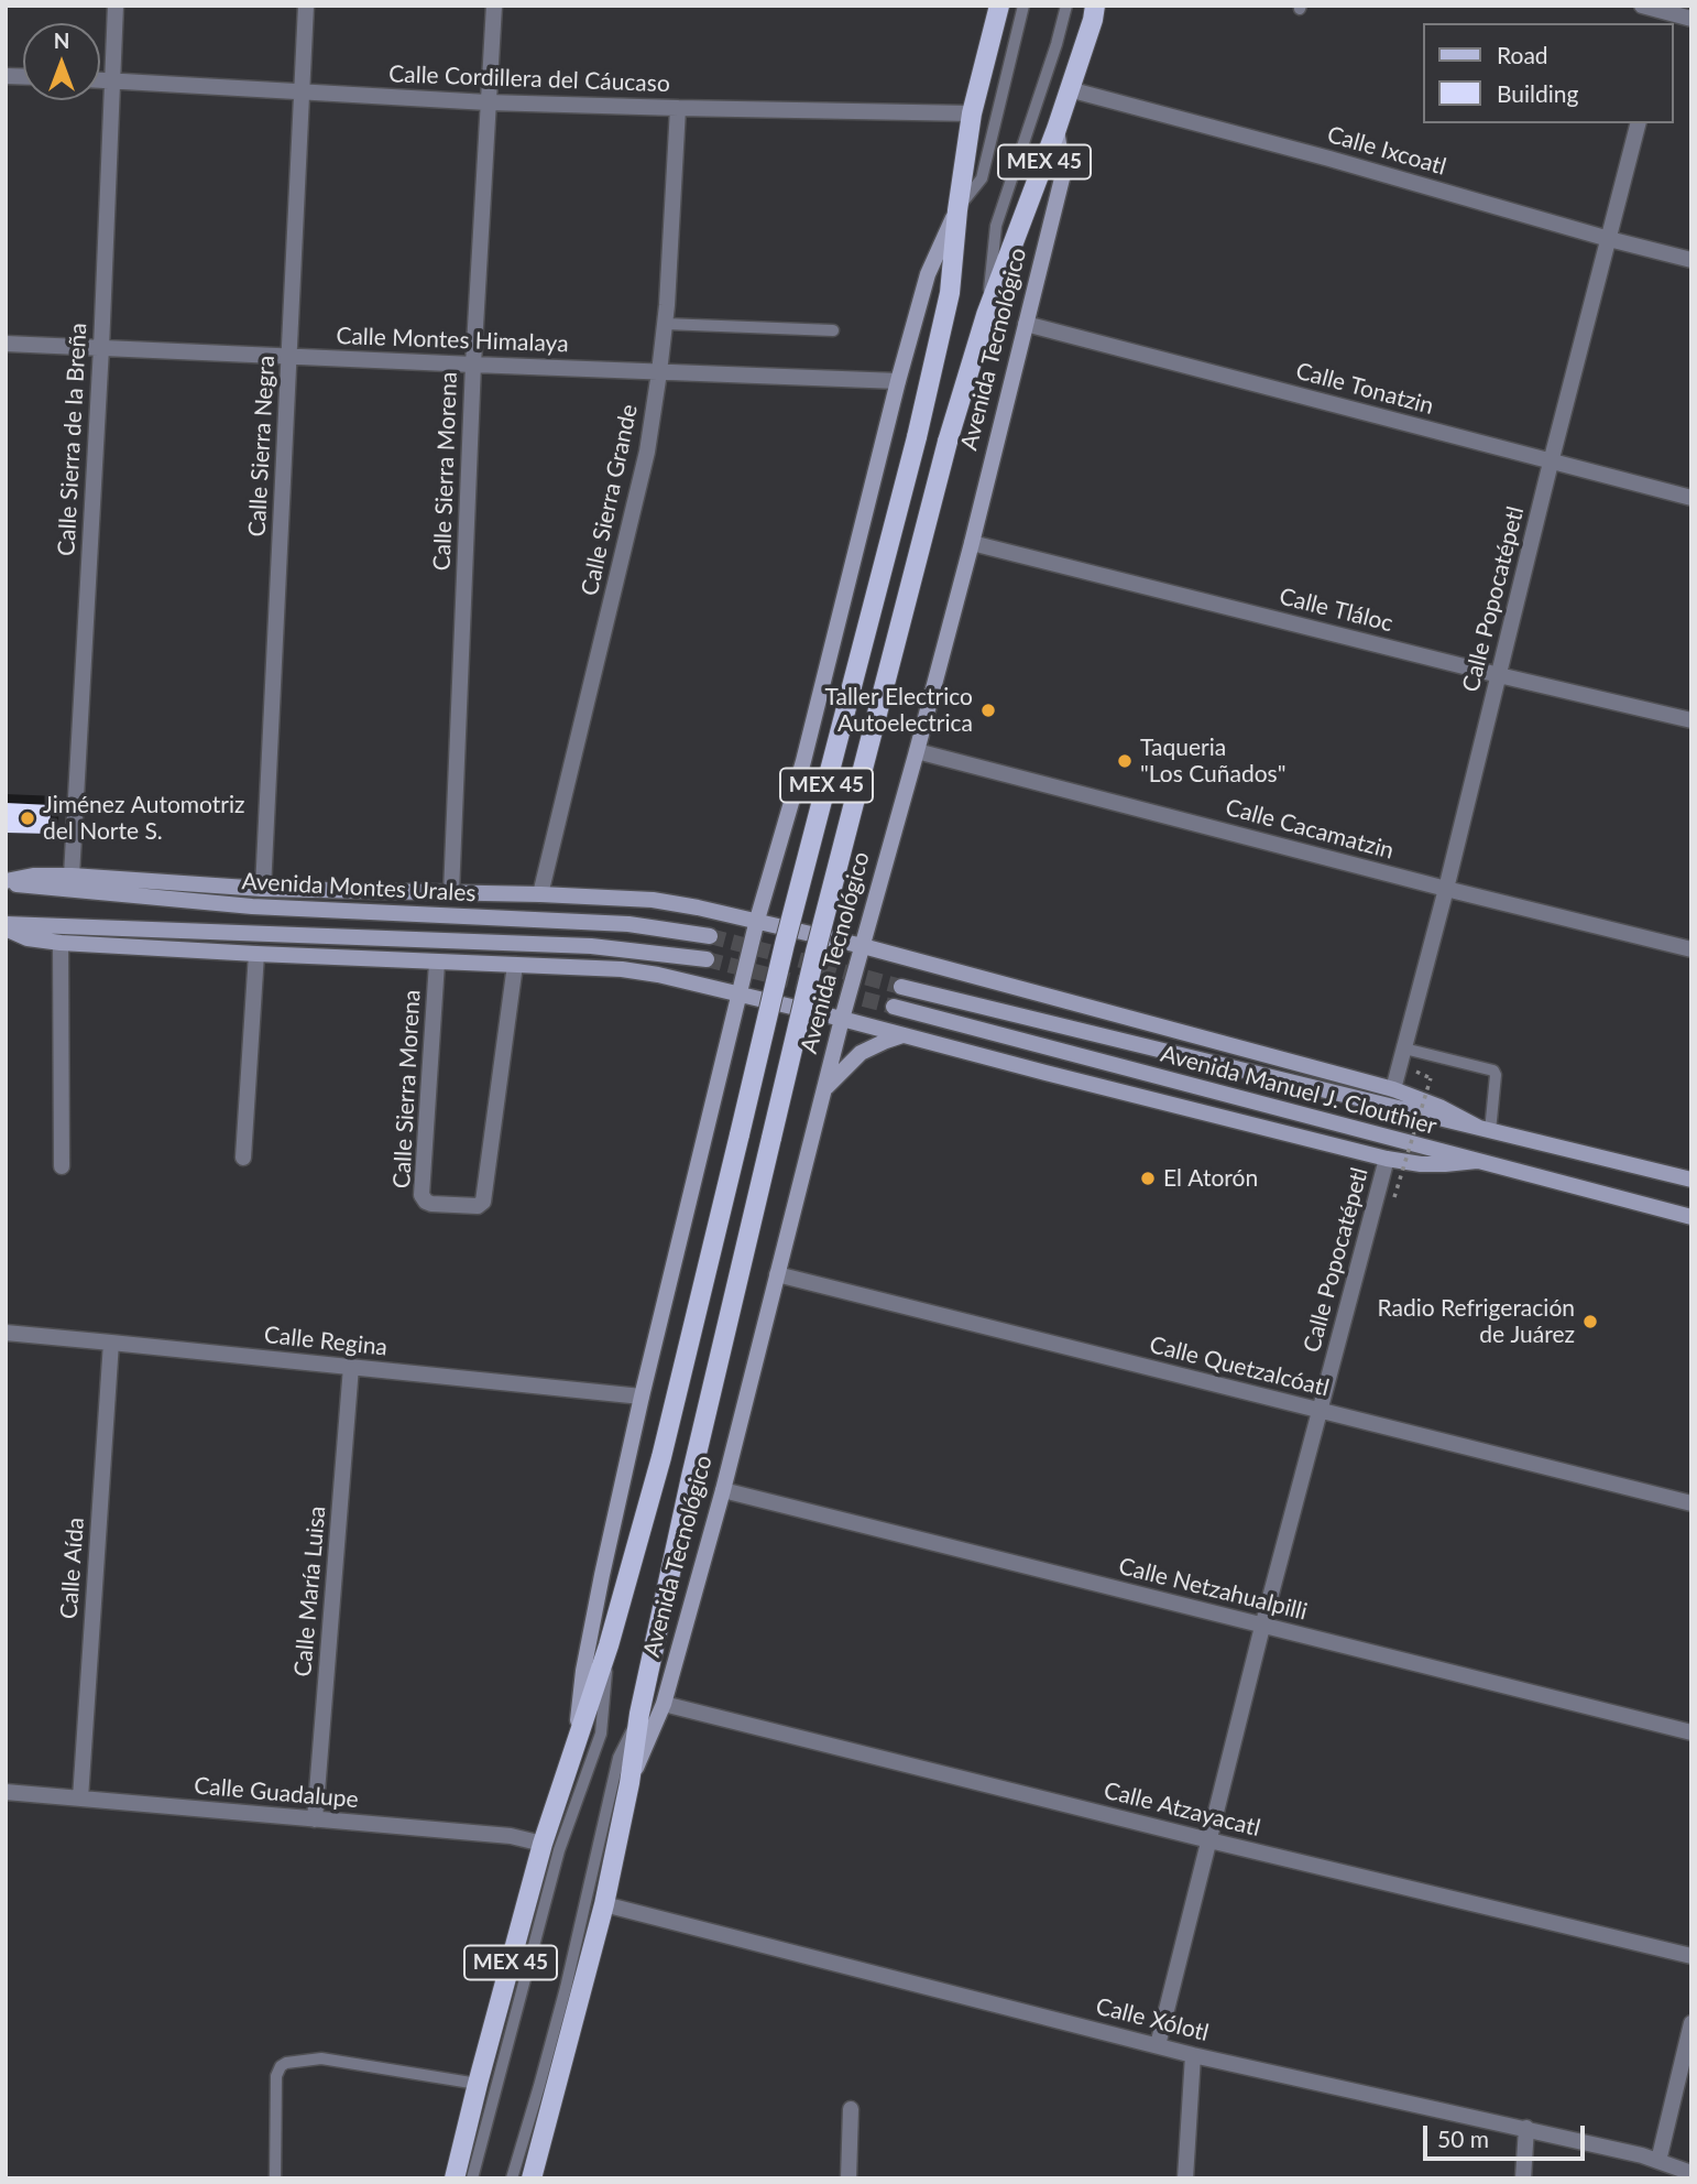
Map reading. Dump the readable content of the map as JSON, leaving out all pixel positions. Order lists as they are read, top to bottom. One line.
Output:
{"streets":{"main road":["MEX 45","Avenida Tecnológico"],"street":["Calle Cordillera del Cáucaso","Calle Ixcoatl","Calle Montes Himalaya","Calle Tonatzin","Calle Sierra de la Breña","Calle Sierra Negra","Calle Sierra Morena","Calle Sierra Grande","Calle Popocatépetl","Calle Tláloc","Calle Cacamatzin","Avenida Montes Urales","Avenida Manuel J. Clouthier","Calle Regina","Calle Quetzalcóatl","Calle Aída","Calle Netzahualpilli","Calle María Luisa","Calle Guadalupe","Calle Atzayacatl","Calle Xólotl"]},"crossings":[["Calle Cordillera del Cáucaso","Avenida Tecnológico"],["Calle Cordillera del Cáucaso","Calle Sierra de la Breña"],["Calle Cordillera del Cáucaso","Calle Sierra Negra"],["Calle Cordillera del Cáucaso","Calle Sierra Morena"],["Calle Cordillera del Cáucaso","Calle Sierra Grande"],["Calle Ixcoatl","Avenida Tecnológico"],["Calle Ixcoatl","Calle Popocatépetl"],["Calle Montes Himalaya","Avenida Tecnológico"],["Calle Montes Himalaya","Calle Sierra de la Breña"],["Calle Montes Himalaya","Calle Sierra Negra"],["Calle Montes Himalaya","Calle Sierra Morena"],["Calle Montes Himalaya","Calle Sierra Grande"],["Avenida Tecnológico","Calle Tonatzin"],["Avenida Tecnológico","Calle Tláloc"],["Avenida Tecnológico","Calle Cacamatzin"],["Avenida Tecnológico","Calle Regina"],["Avenida Tecnológico","Calle Quetzalcóatl"],["Avenida Tecnológico","Calle Netzahualpilli"],["Avenida Tecnológico","Calle Guadalupe"],["Avenida Tecnológico","Calle Atzayacatl"],["Avenida Tecnológico","Calle Xólotl"],["Calle Tonatzin","Calle Popocatépetl"],["Calle Popocatépetl","Calle Tláloc"],["Calle Popocatépetl","Calle Cacamatzin"],["Calle Popocatépetl","Calle Quetzalcóatl"],["Calle Popocatépetl","Calle Netzahualpilli"],["Calle Popocatépetl","Calle Atzayacatl"],["Calle Popocatépetl","Calle Xólotl"],["Calle Regina","Calle Aída"],["Calle Regina","Calle María Luisa"],["Calle Aída","Calle Guadalupe"],["Calle María Luisa","Calle Guadalupe"]],"places":["Taller Electrico Autoelectrica","Taqueria \"Los Cuñados\"","Jiménez Automotriz del Norte S.","El Atorón","Radio Refrigeración de Juárez"],"legend":["Road","Building"],"scale_bar":"50 m","north":"top"}
